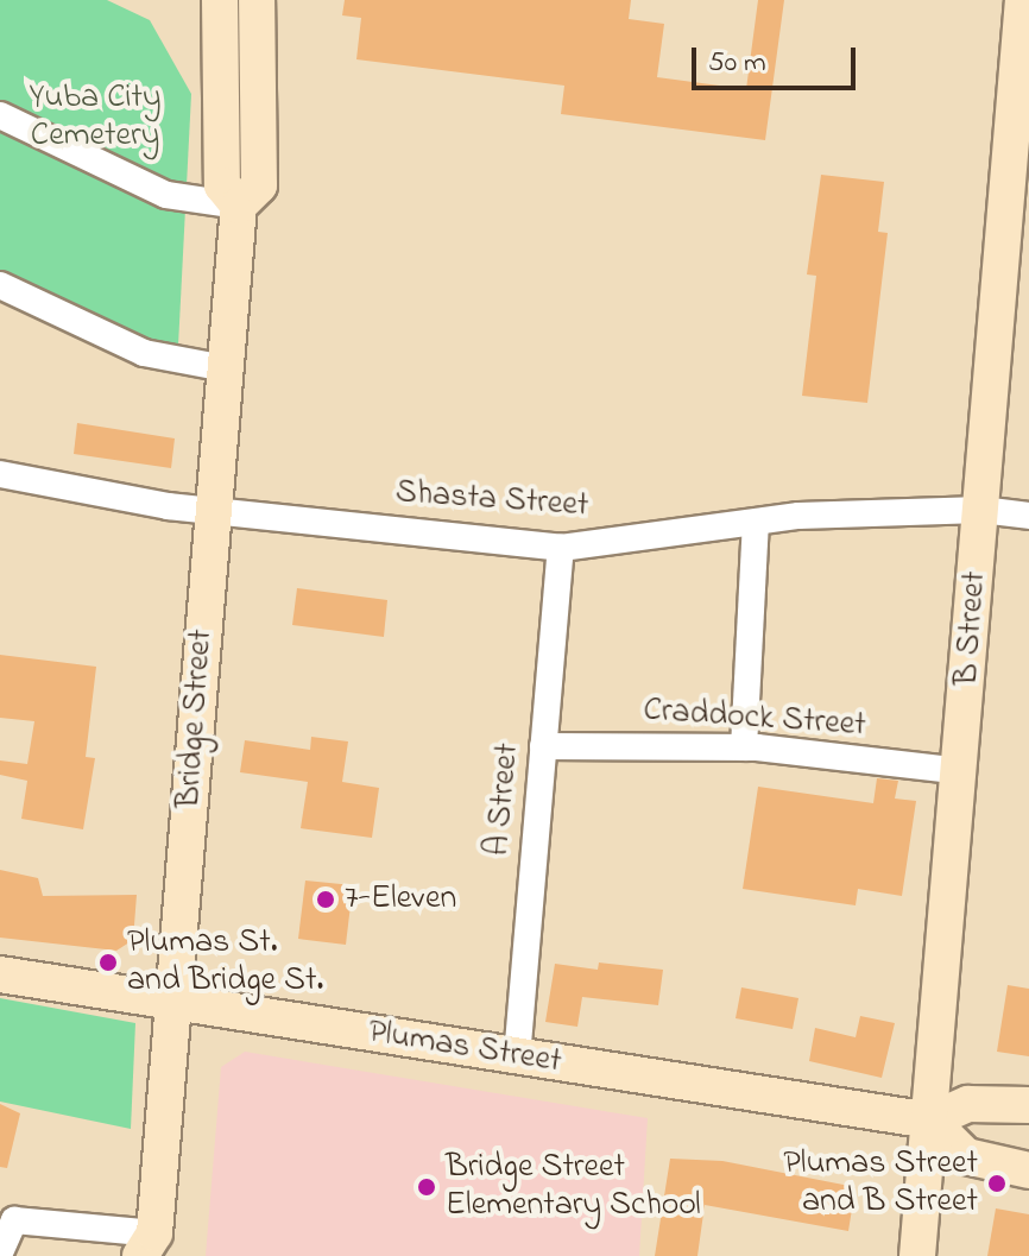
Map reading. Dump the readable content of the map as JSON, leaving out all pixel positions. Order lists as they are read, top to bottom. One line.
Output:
{"streets":{"street":["Shasta Street","B Street","Bridge Street","Craddock Street","A Street","Plumas Street"]},"crossings":[["Shasta Street","B Street"],["Shasta Street","Bridge Street"],["Shasta Street","A Street"],["B Street","Craddock Street"],["B Street","Plumas Street"],["Bridge Street","Plumas Street"],["Craddock Street","A Street"],["A Street","Plumas Street"]],"parks":["Yuba City Cemetery"],"places":["7-Eleven","Plumas St. and Bridge St.","Plumas Street and B Street","Bridge Street Elementary School"],"scale_bar":"50 m"}
